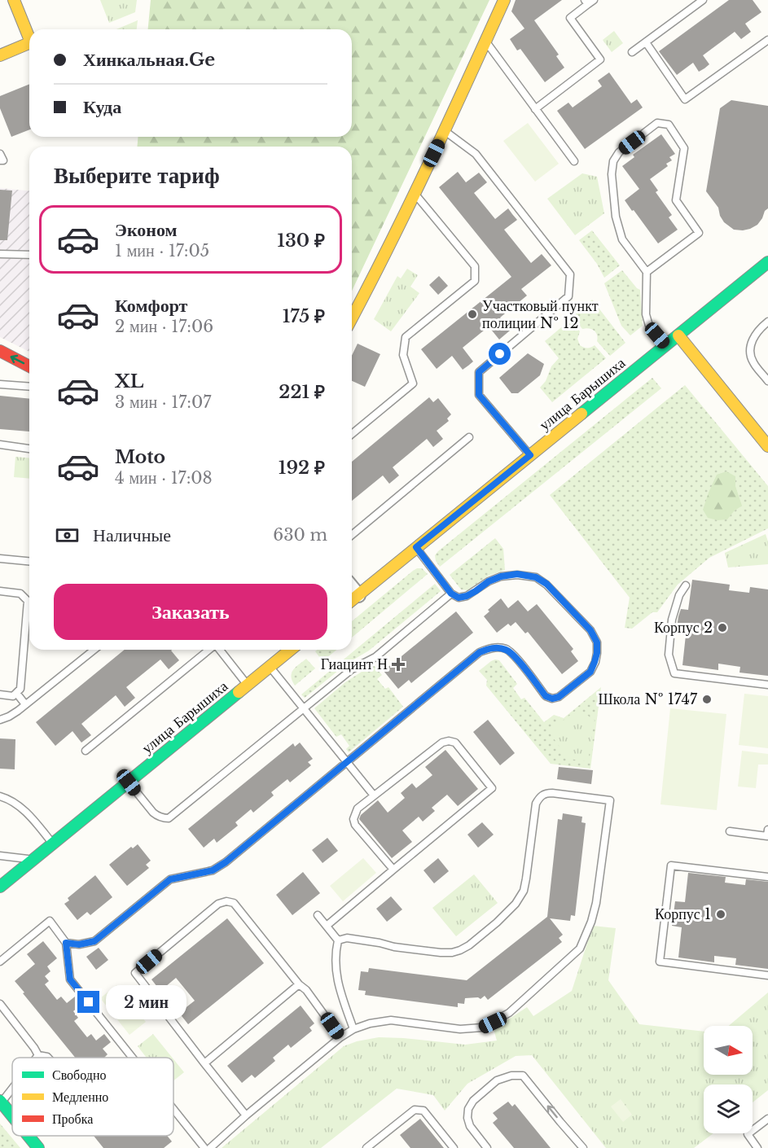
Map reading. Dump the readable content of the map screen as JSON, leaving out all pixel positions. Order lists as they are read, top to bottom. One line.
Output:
{"streets":{"main road":["улица Барышиха"]},"places":{"other":["Участковый пункт полиции № 12","Корпус 2","Школа № 1747","Корпус 1"],"health":["Гиацинт Н"]},"legend":["Свободно","Медленно","Пробка"],"north":"right","page":{"banner":["Хинкальная.Ge","Куда"],"heading":"Выберите тариф","list":[{"name":"Эконом","note":"1 мин · 17:05","value":"130 ₽"},{"name":"Комфорт","note":"2 мин · 17:06","value":"175 ₽"},{"name":"XL","note":"3 мин · 17:07","value":"221 ₽"},{"name":"Moto","note":"4 мин · 17:08","value":"192 ₽"}],"pay":["Наличные","630 m"],"buttons":"Заказать","bubble":"2 мин"}}
